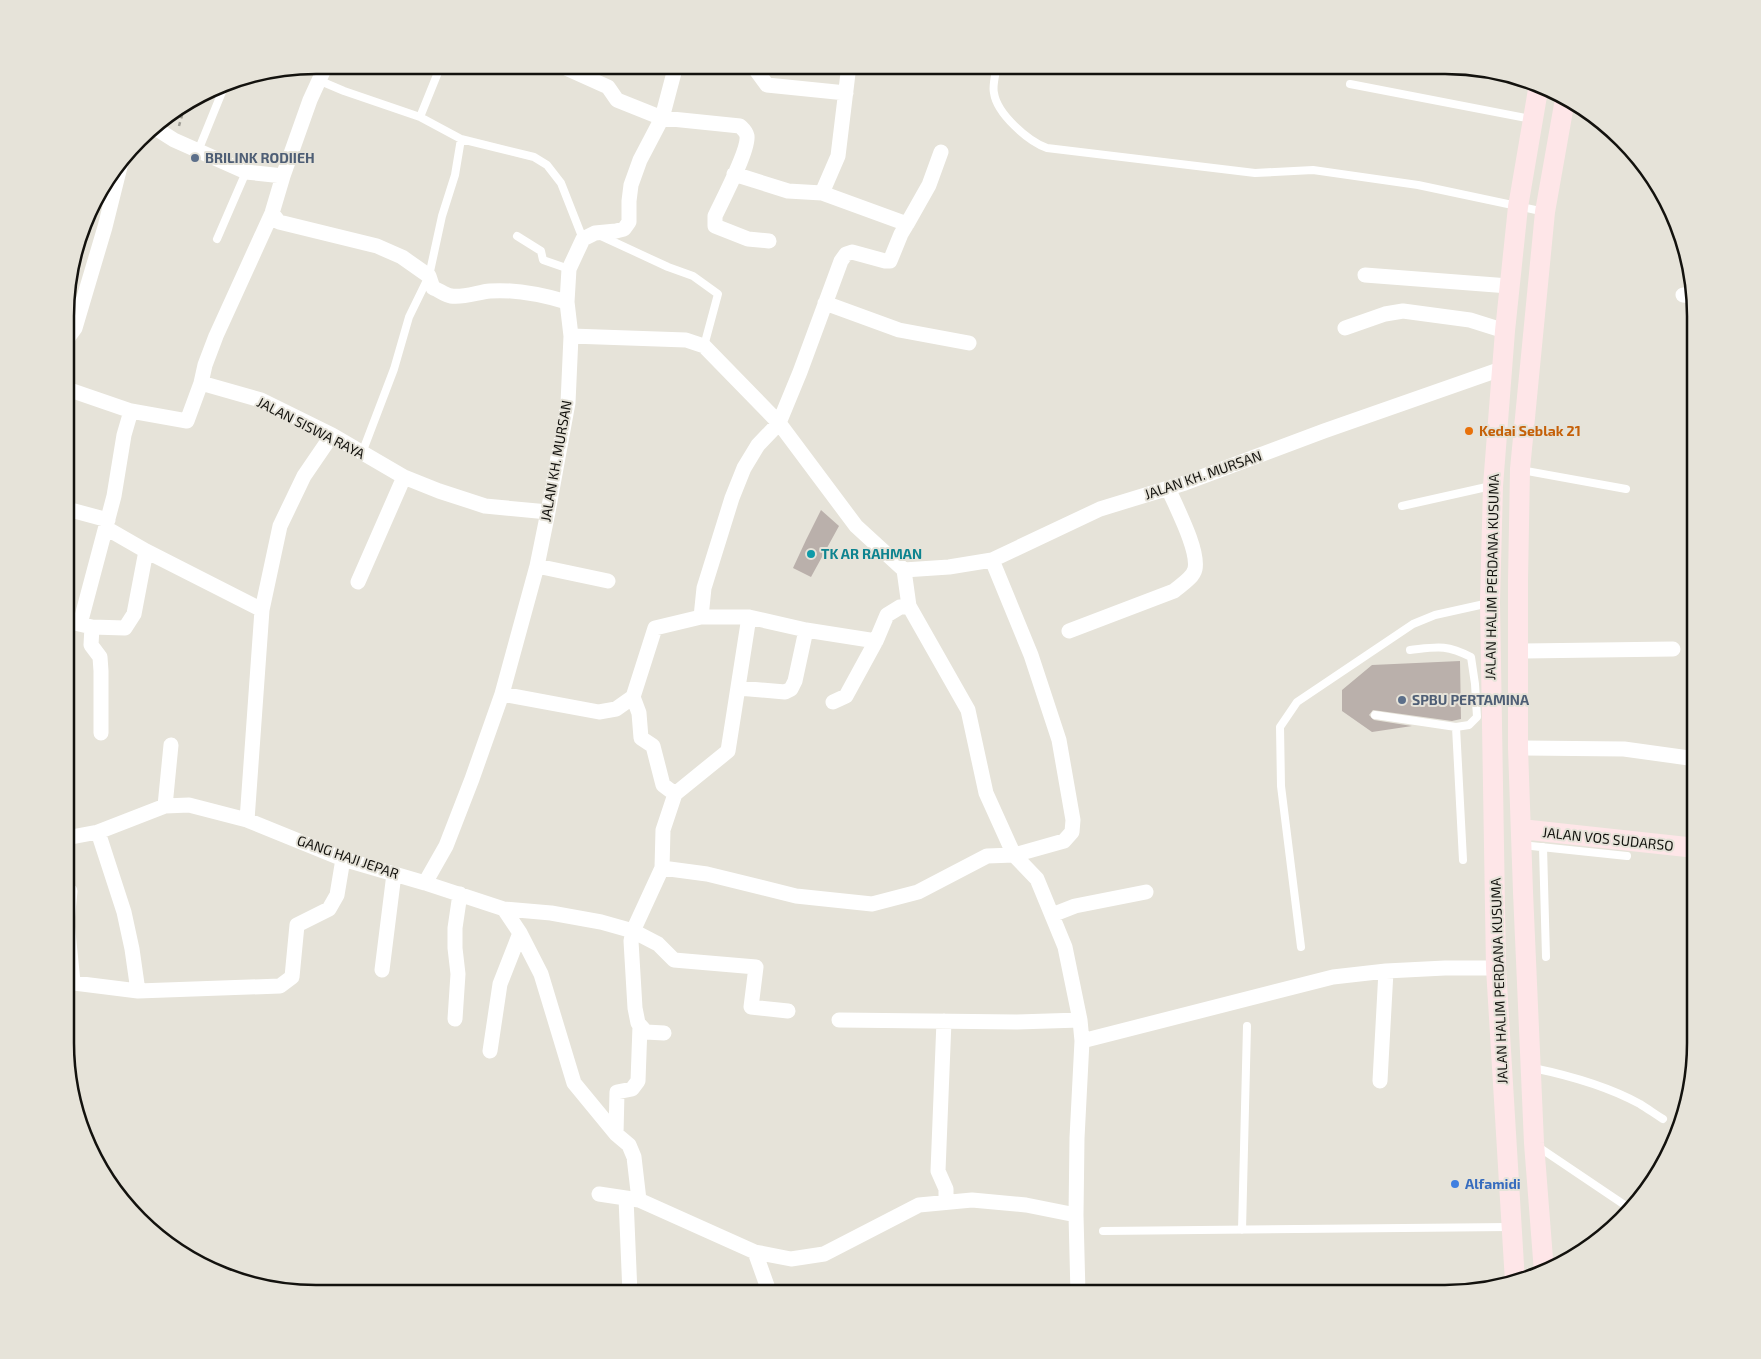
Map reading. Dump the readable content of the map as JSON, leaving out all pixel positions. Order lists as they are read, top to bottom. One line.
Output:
{"streets":{"main road":["JALAN HALIM PERDANA KUSUMA","JALAN VOS SUDARSO"],"street":["JALAN SISWA RAYA","JALAN KH. MURSAN","GANG HAJI JEPAR"]},"crossings":[["JALAN SISWA RAYA","JALAN KH. MURSAN"],["JALAN KH. MURSAN","JALAN HALIM PERDANA KUSUMA"],["JALAN KH. MURSAN","GANG HAJI JEPAR"],["JALAN HALIM PERDANA KUSUMA","JALAN VOS SUDARSO"]],"places":["BRILINK RODIIEH","Kedai Seblak 21","TK AR RAHMAN","SPBU PERTAMINA","Alfamidi"]}
